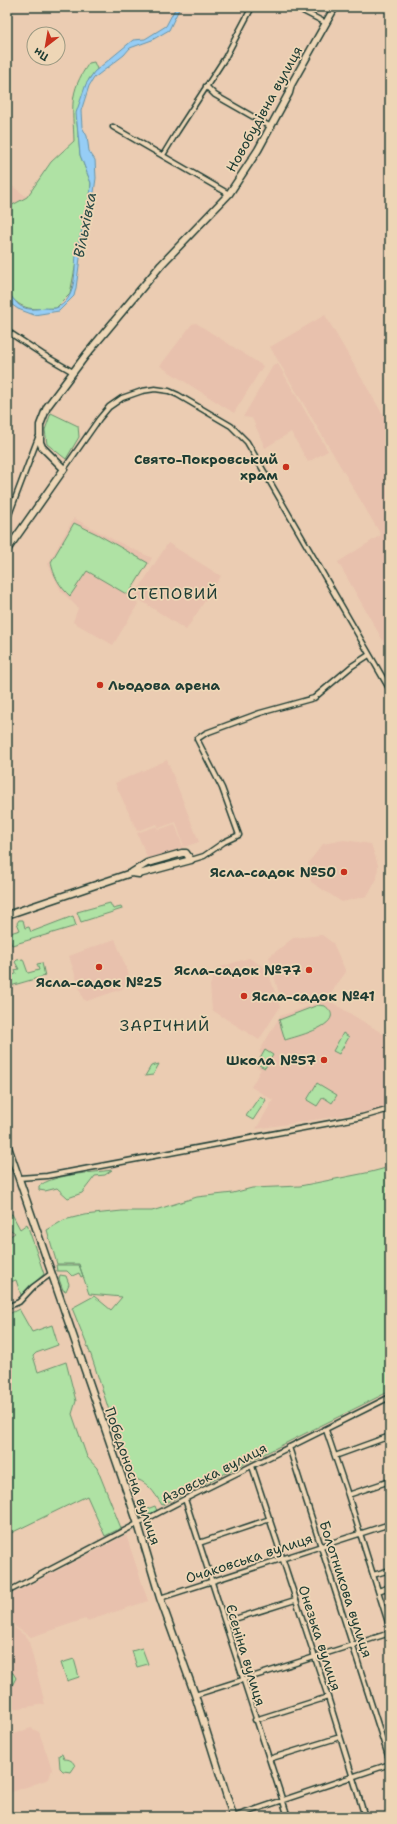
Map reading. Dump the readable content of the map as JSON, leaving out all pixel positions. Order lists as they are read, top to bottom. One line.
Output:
{"streets":{"street":["Новобудівна вулиця","Азовська вулиця","Победоносна вулиця","Очаковська вулиця","Болотникова вулиця","Онезька вулиця","Єсеніна вулиця"]},"crossings":[["Азовська вулиця","Победоносна вулиця"],["Азовська вулиця","Болотникова вулиця"],["Азовська вулиця","Онезька вулиця"],["Азовська вулиця","Єсеніна вулиця"],["Победоносна вулиця","Очаковська вулиця"],["Очаковська вулиця","Болотникова вулиця"],["Очаковська вулиця","Онезька вулиця"],["Очаковська вулиця","Єсеніна вулиця"]],"districts":["СТЕПОВИЙ","ЗАРІЧНИЙ"],"water":["Вільхівка"],"places":["Свято-Покровський храм","Льодова арена","Ясла-садок №50","Ясла-садок №25","Ясла-садок №77","Ясла-садок №41","Школа №57"],"north":"bottom left"}
